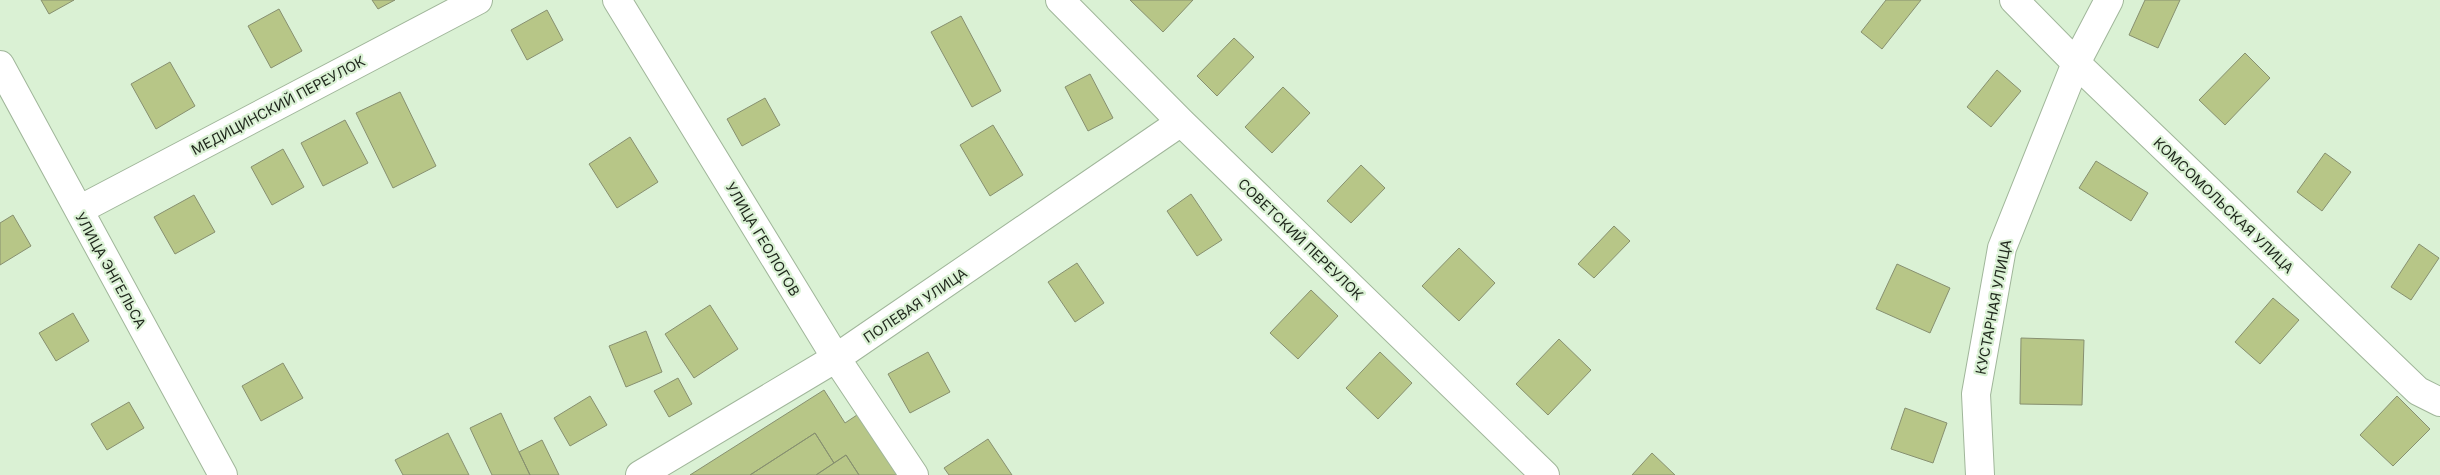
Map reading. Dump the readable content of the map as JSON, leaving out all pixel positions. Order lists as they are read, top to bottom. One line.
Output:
{"streets":{"street":["МЕДИЦИНСКИЙ ПЕРЕУЛОК","КОМСОМОЛЬСКАЯ УЛИЦА","УЛИЦА ГЕОЛОГОВ","СОВЕТСКИЙ ПЕРЕУЛОК","УЛИЦА ЭНГЕЛЬСА","ПОЛЕВАЯ УЛИЦА","КУСТАРНАЯ УЛИЦА"]},"crossings":[["МЕДИЦИНСКИЙ ПЕРЕУЛОК","УЛИЦА ЭНГЕЛЬСА"],["КОМСОМОЛЬСКАЯ УЛИЦА","КУСТАРНАЯ УЛИЦА"],["УЛИЦА ГЕОЛОГОВ","ПОЛЕВАЯ УЛИЦА"],["СОВЕТСКИЙ ПЕРЕУЛОК","ПОЛЕВАЯ УЛИЦА"]]}
